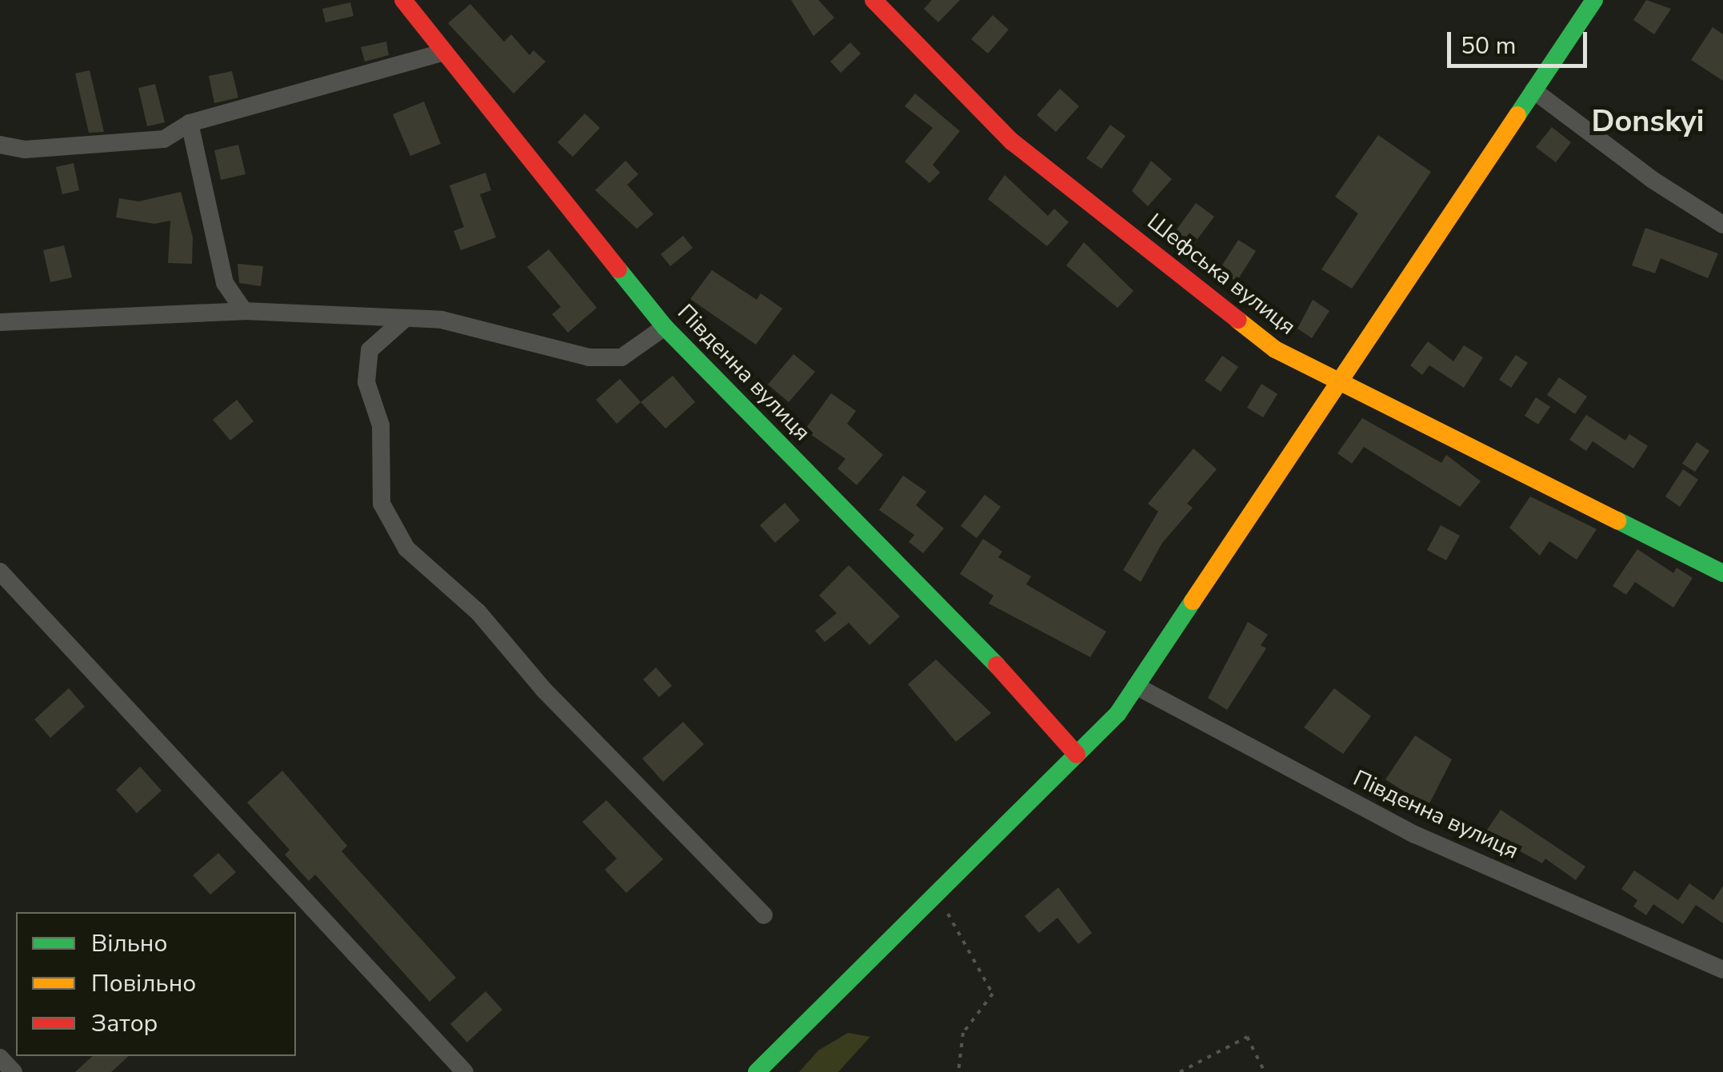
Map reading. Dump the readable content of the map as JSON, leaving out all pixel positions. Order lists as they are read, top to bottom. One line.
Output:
{"streets":{"street":["Шефська вулиця","Південна вулиця"]},"districts":["Donskyi"],"legend":["Вільно","Повільно","Затор"],"scale_bar":"50 m"}
